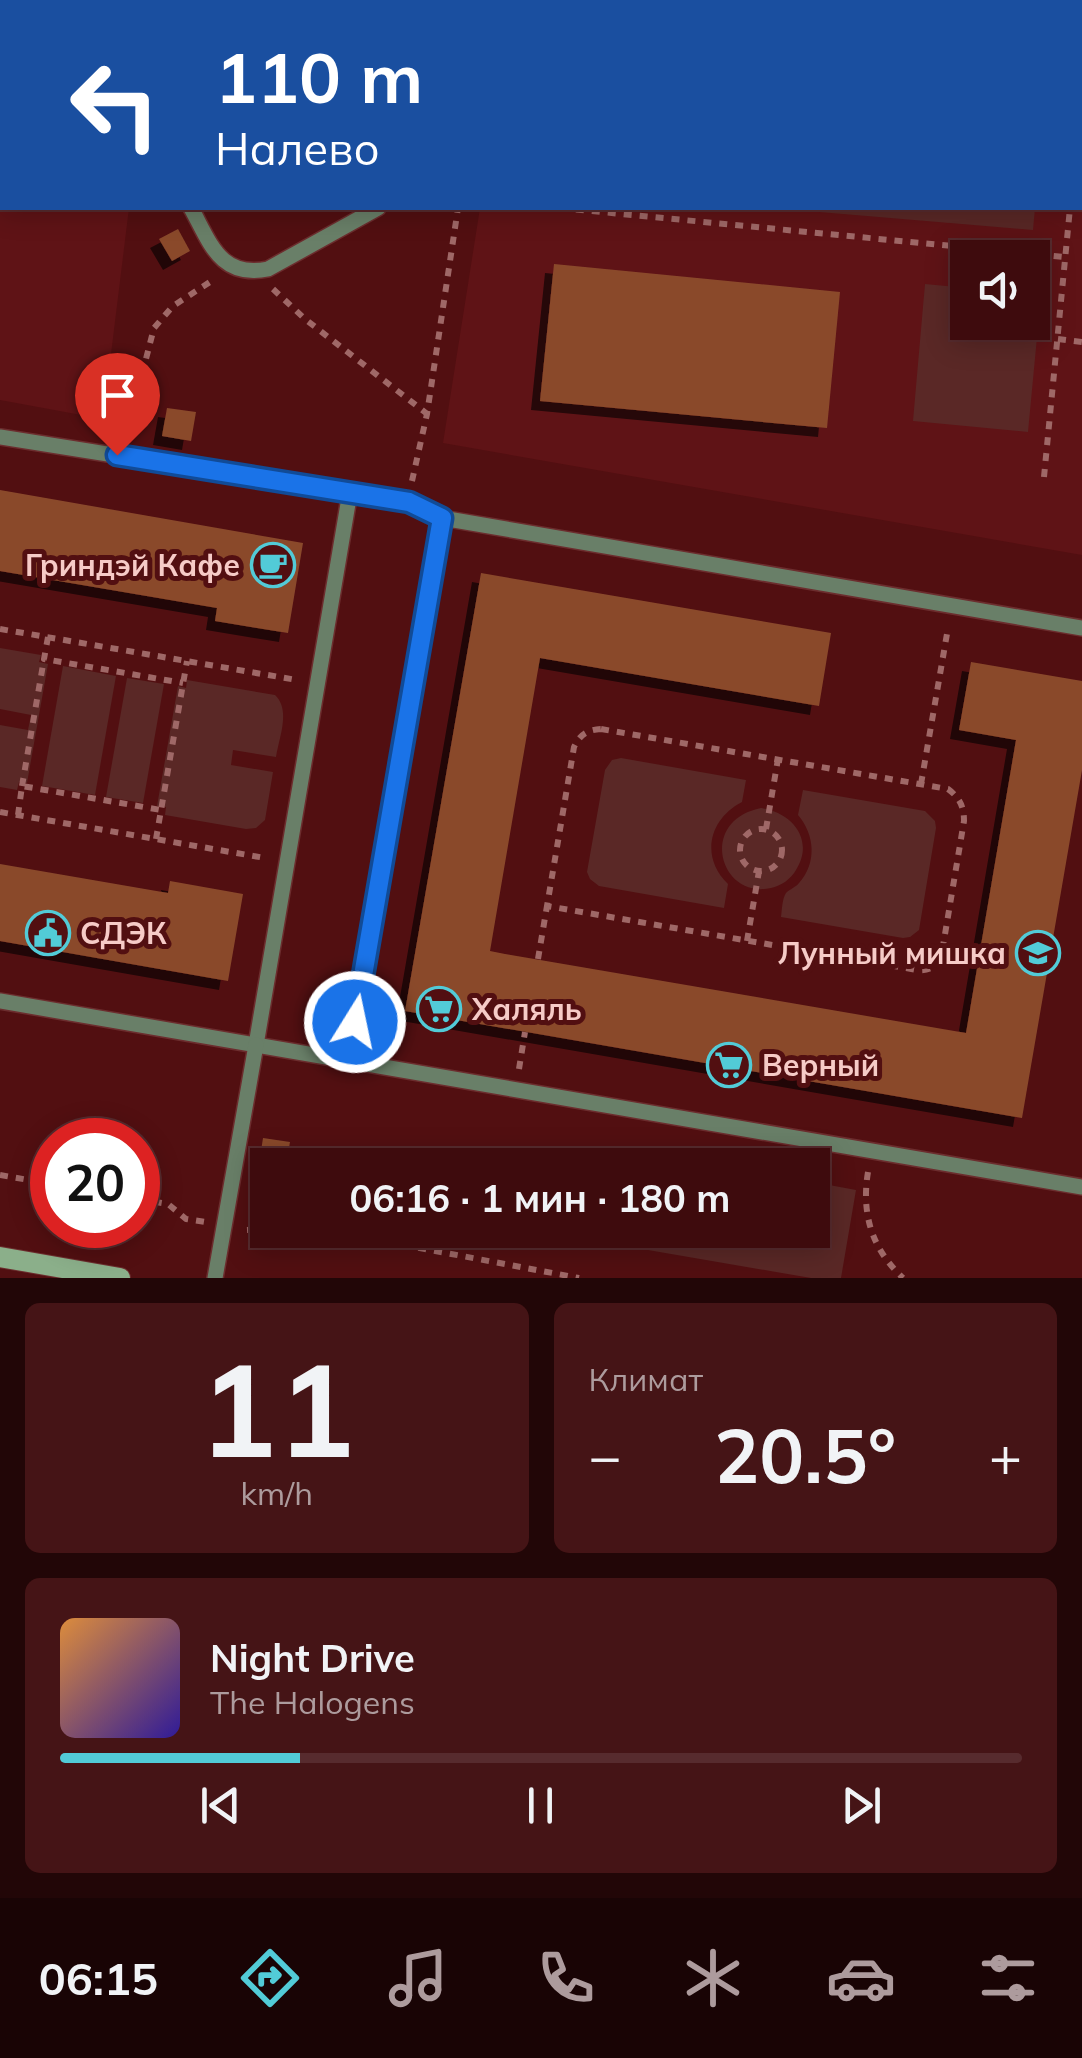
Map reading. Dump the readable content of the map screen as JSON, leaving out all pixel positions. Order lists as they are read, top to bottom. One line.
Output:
{"places":{"cafe":["Гриндэй Кафе"],"public building":["СДЭК"],"school or university":["Лунный мишка"],"supermarket":["Халяль","Верный"]},"page":{"turn":["110 m","Налево"],"limit":"20","trip":"06:16 · 1 мин · 180 m","tile":[["11","km/h"],"Климат"],"heat":["−","20.5°","+"],"song":["Night Drive","The Halogens"],"tabs":"06:15"}}
